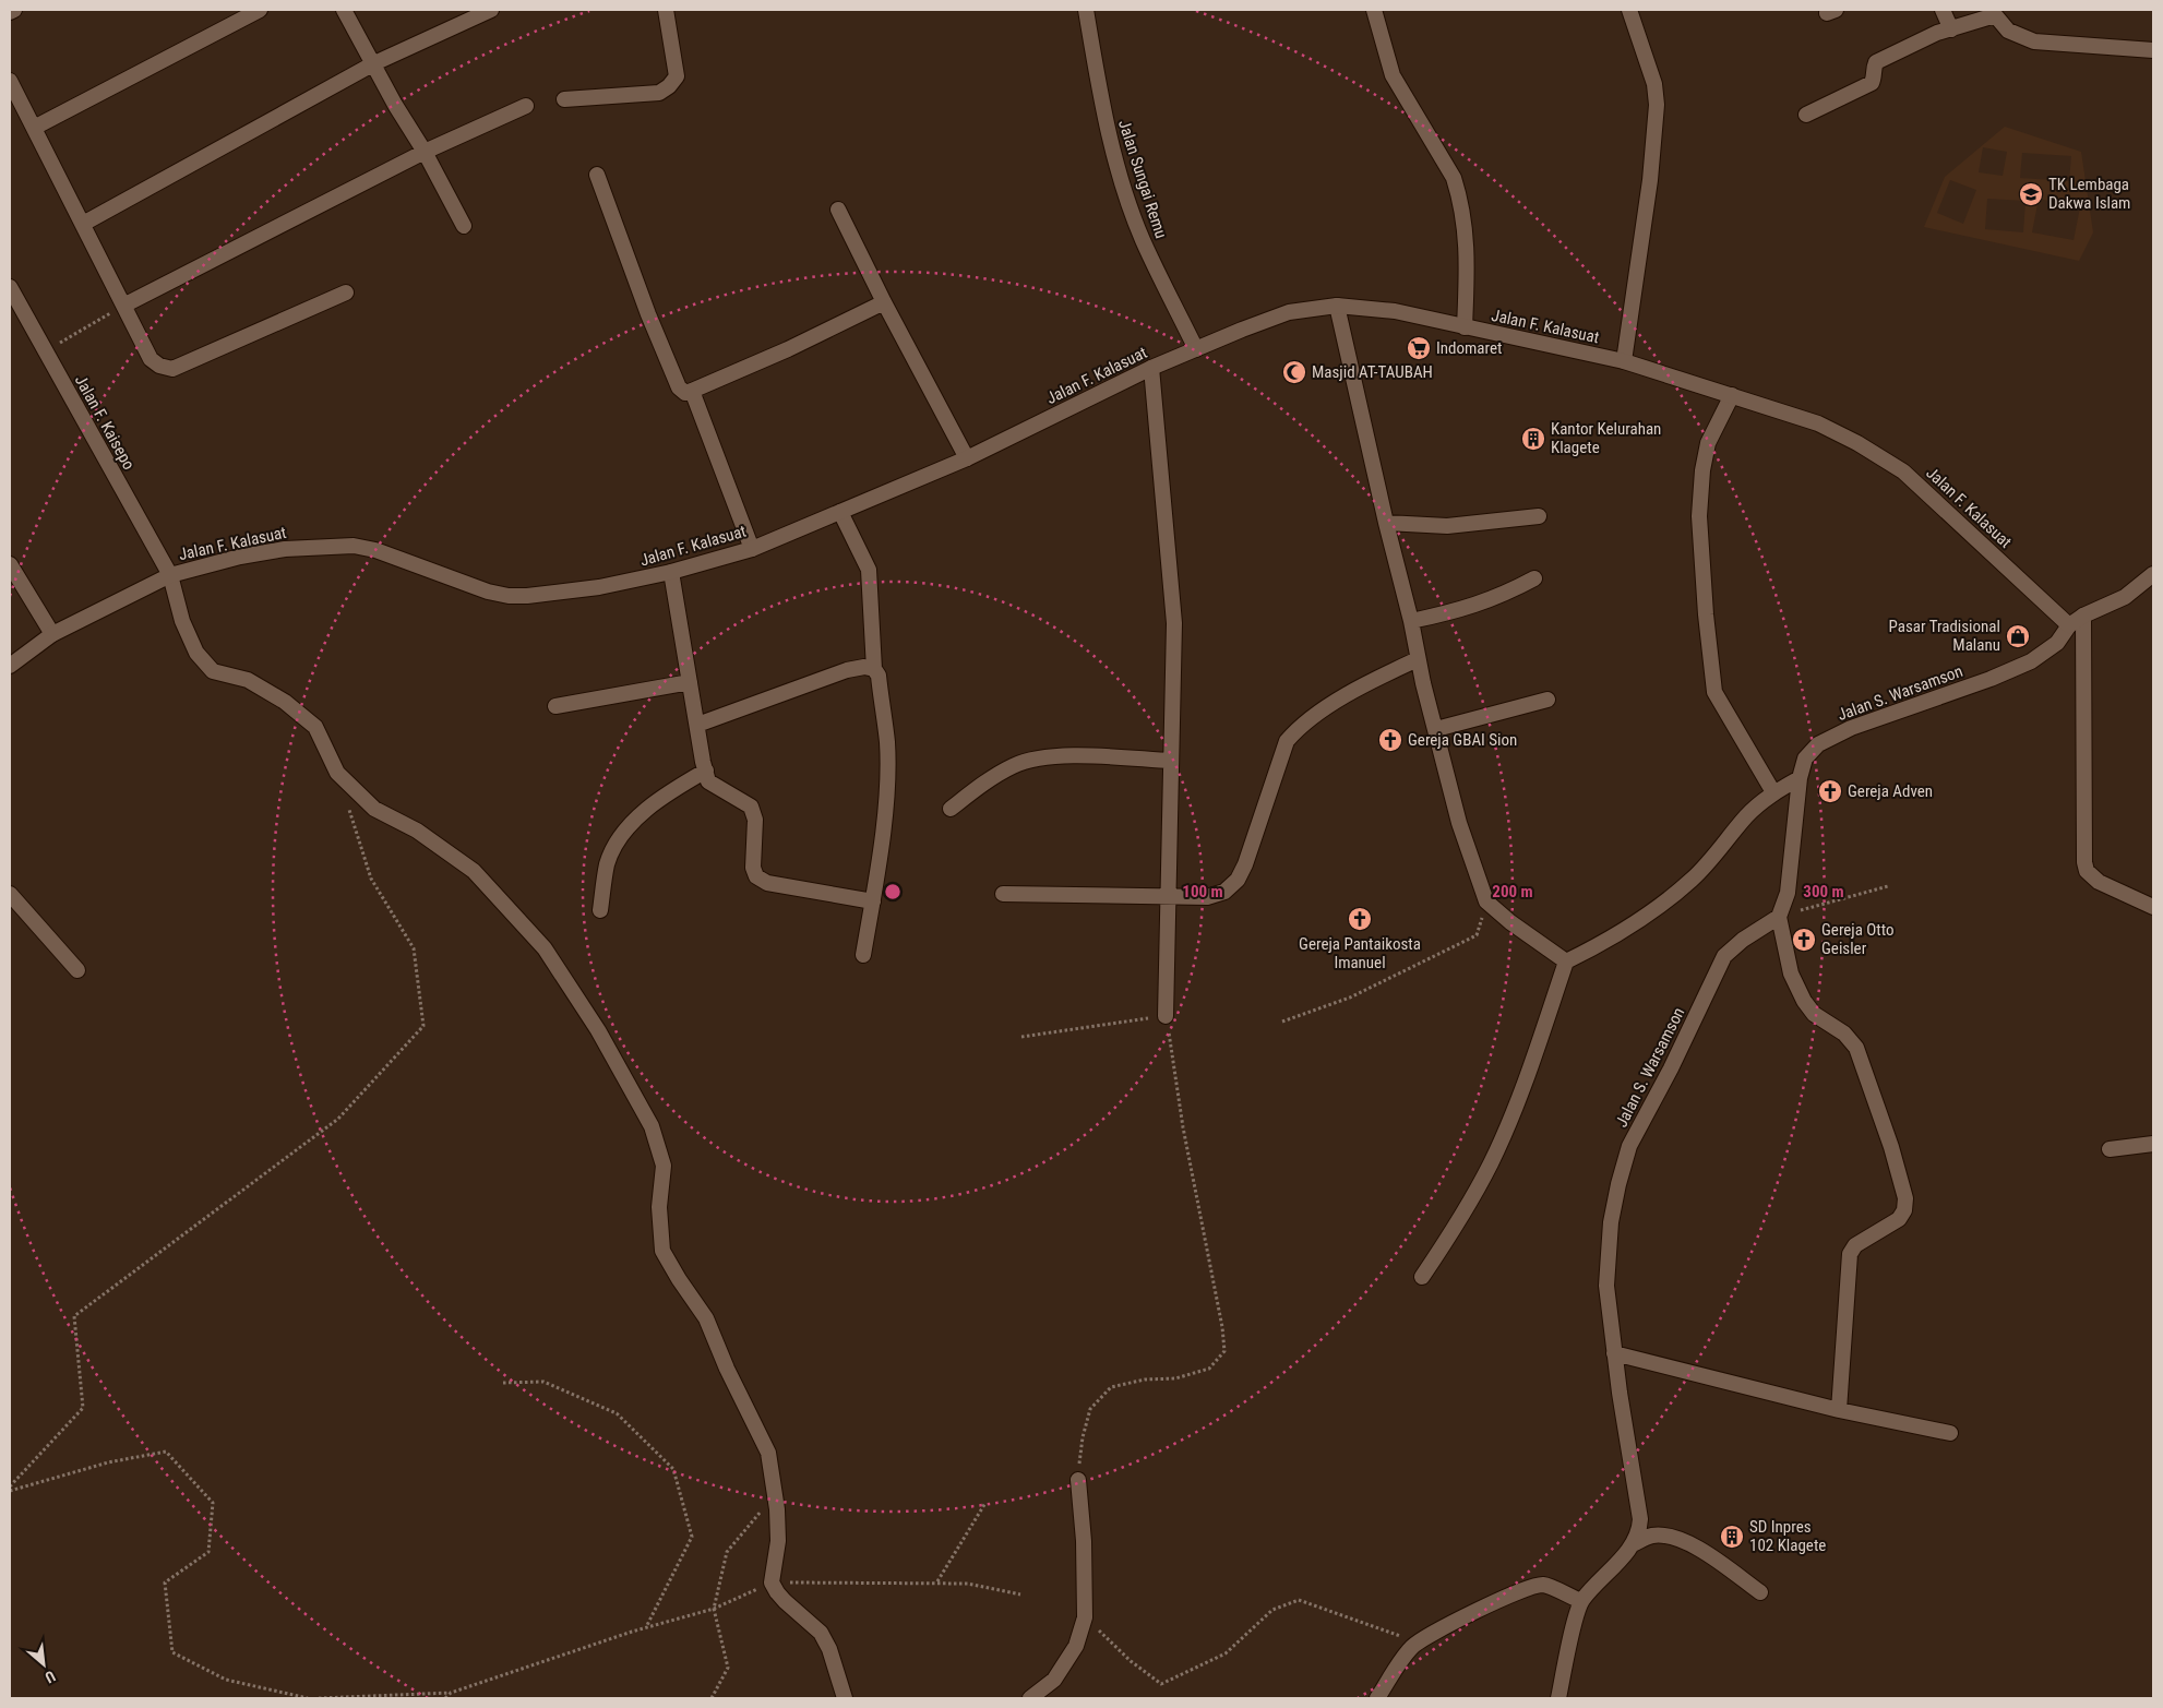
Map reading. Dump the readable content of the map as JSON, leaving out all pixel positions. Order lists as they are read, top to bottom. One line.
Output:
{"streets":{"street":["Jalan Sungai Remu","Jalan F. Kalasuat","Jalan F. Kaisepo","Jalan S. Warsamson"]},"crossings":[["Jalan Sungai Remu","Jalan F. Kalasuat"],["Jalan F. Kalasuat","Jalan F. Kaisepo"],["Jalan F. Kalasuat","Jalan S. Warsamson"]],"places":{"school or university":["TK Lembaga Dakwa Islam"],"supermarket":["Indomaret"],"mosque":["Masjid AT-TAUBAH"],"building":["Kantor Kelurahan Klagete","SD Inpres 102 Klagete"],"shop":["Pasar Tradisional Malanu"],"church":["Gereja GBAI Sion","Gereja Adven","Gereja Pantaikosta Imanuel","Gereja Otto Geisler"]},"north":"bottom right","rings":["100 m","200 m","300 m"]}
